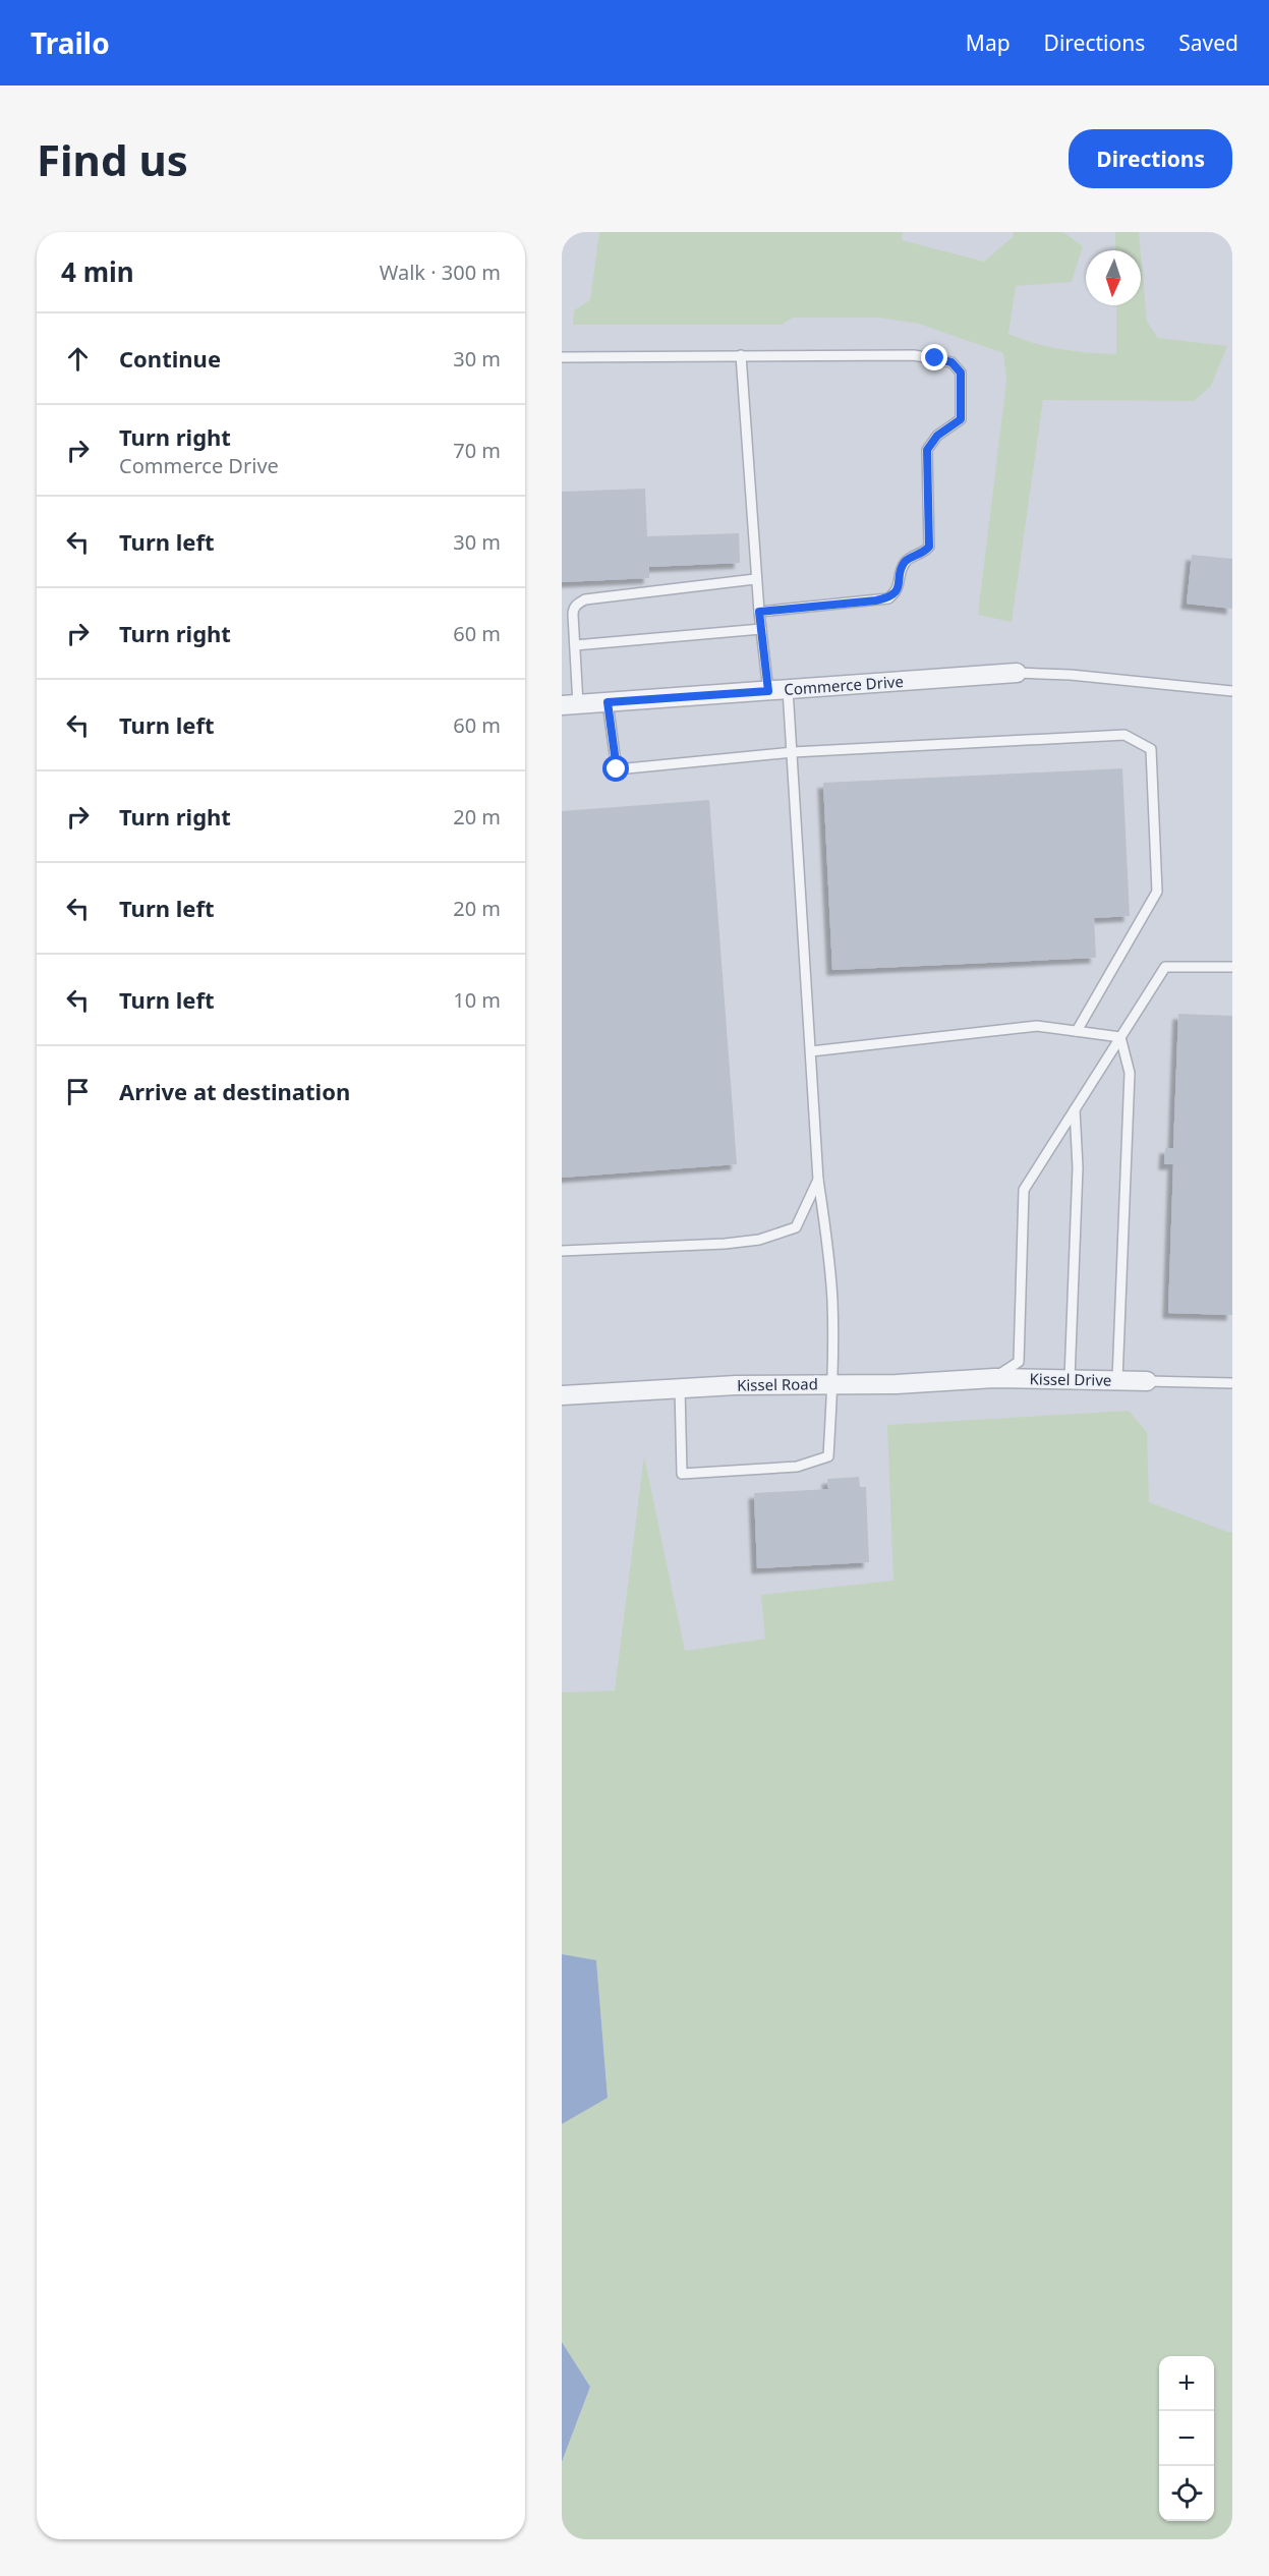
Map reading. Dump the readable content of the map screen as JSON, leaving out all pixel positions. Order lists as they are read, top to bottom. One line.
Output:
{"streets":{"street":["Commerce Drive","Kissel Drive","Kissel Road"]},"crossings":[["Kissel Drive","Kissel Road"]],"north":"bottom","page":{"header":"Trailo","nav":["Map","Directions","Saved"],"buttons":"Directions","title":"Find us","heading":["4 min","Walk · 300 m"],"list":[["Continue","30 m"],["Turn right","Commerce Drive","70 m"],["Turn left","30 m"],["Turn right","60 m"],["Turn left","60 m"],["Turn right","20 m"],["Turn left","20 m"],["Turn left","10 m"],"Arrive at destination"],"map_buttons":["+","−"]}}
